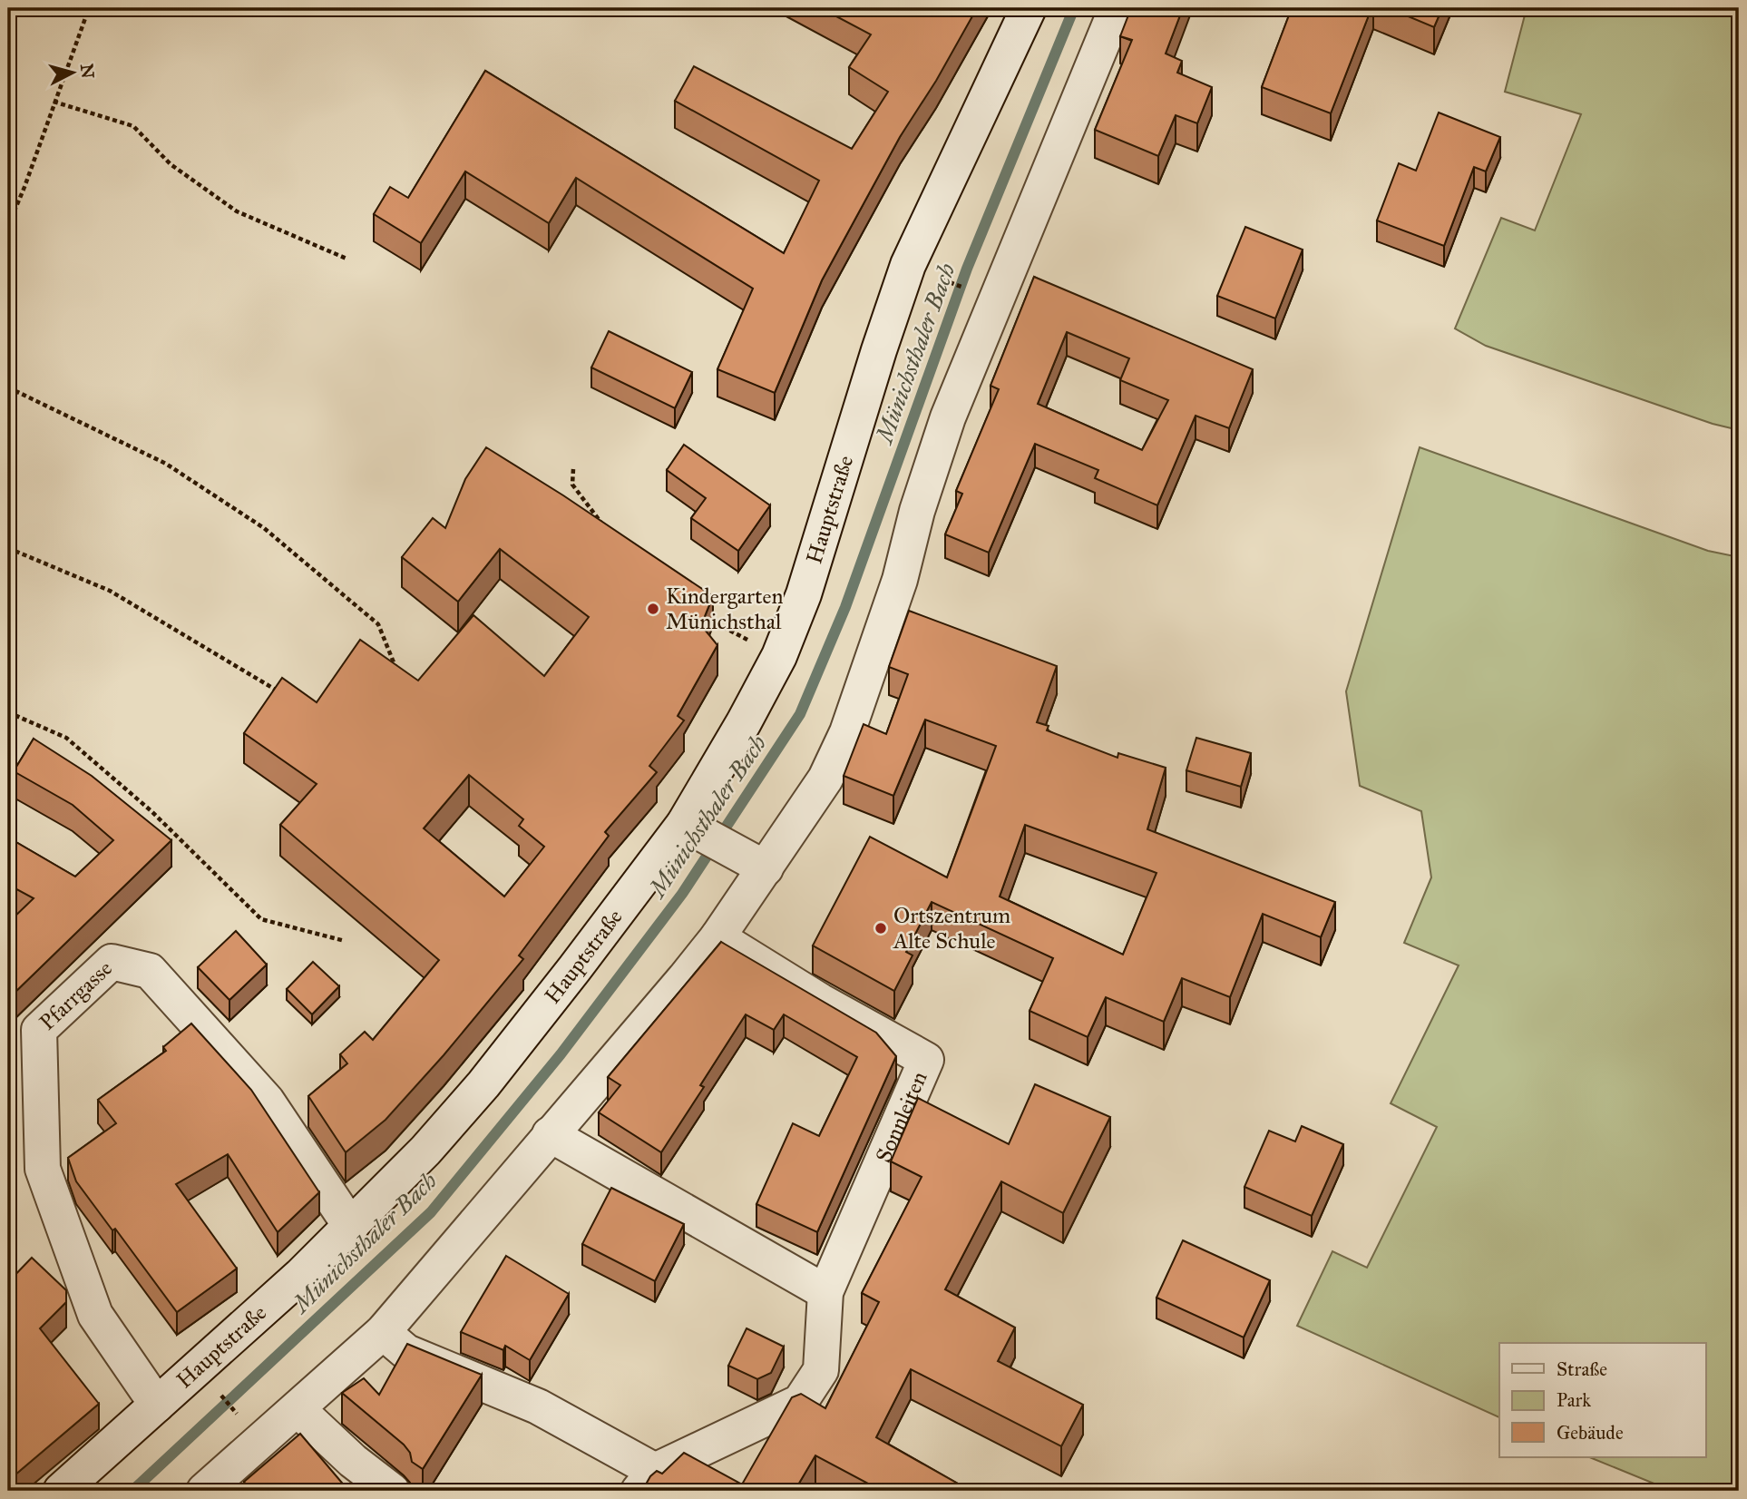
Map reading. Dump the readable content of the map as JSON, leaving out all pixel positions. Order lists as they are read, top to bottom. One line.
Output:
{"streets":{"street":["Hauptstraße","Pfarrgasse","Sonnleiten"]},"crossings":[["Hauptstraße","Pfarrgasse"]],"water":["Münichsthaler Bach"],"places":["Kindergarten Münichsthal","Ortszentrum Alte Schule"],"legend":["Straße","Park","Gebäude"],"north":"right"}
